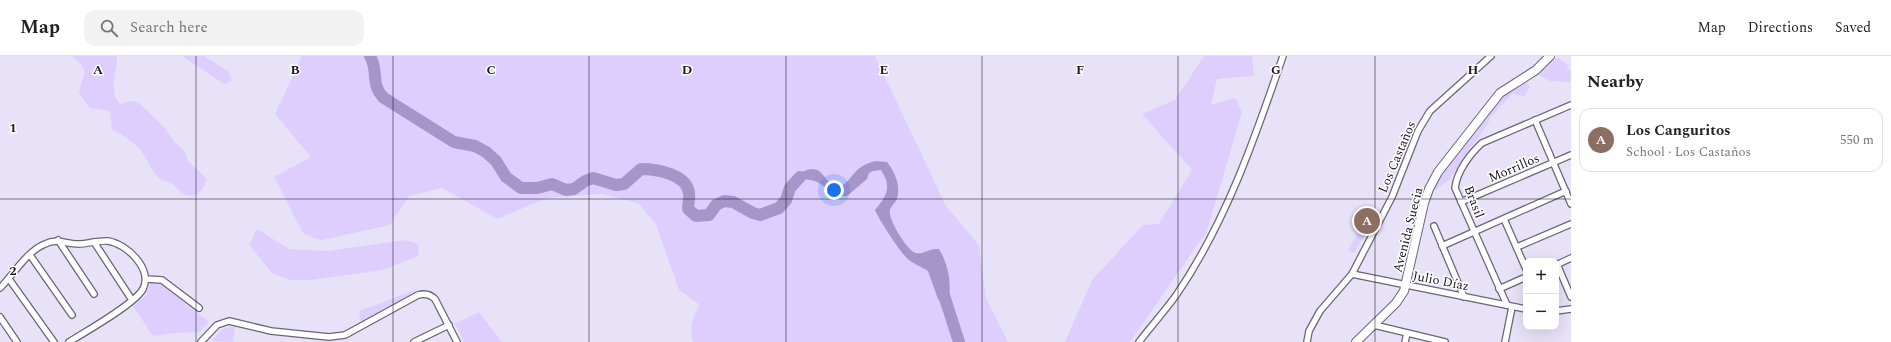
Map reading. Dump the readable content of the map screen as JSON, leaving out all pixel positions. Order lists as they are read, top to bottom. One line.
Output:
{"streets":{"main road":["Avenida Suecia"],"street":["Los Castaños","Morrillos","Brasil","Julio Díaz"]},"crossings":[["Los Castaños","Julio Díaz"],["Morrillos","Brasil"],["Brasil","Julio Díaz"],["Avenida Suecia","Julio Díaz"]],"page":{"header":"Map","search":"Search here","nav":["Map","Directions","Saved"],"heading":"Nearby","list":[{"mark":"A","name":"Los Canguritos","note":"School · Los Castaños","value":"550 m"}],"pins":"A","map_buttons":["+","−"]},"grid":{"columns":["A","B","C","D","E","F","G","H"],"rows":["1","2"]}}
